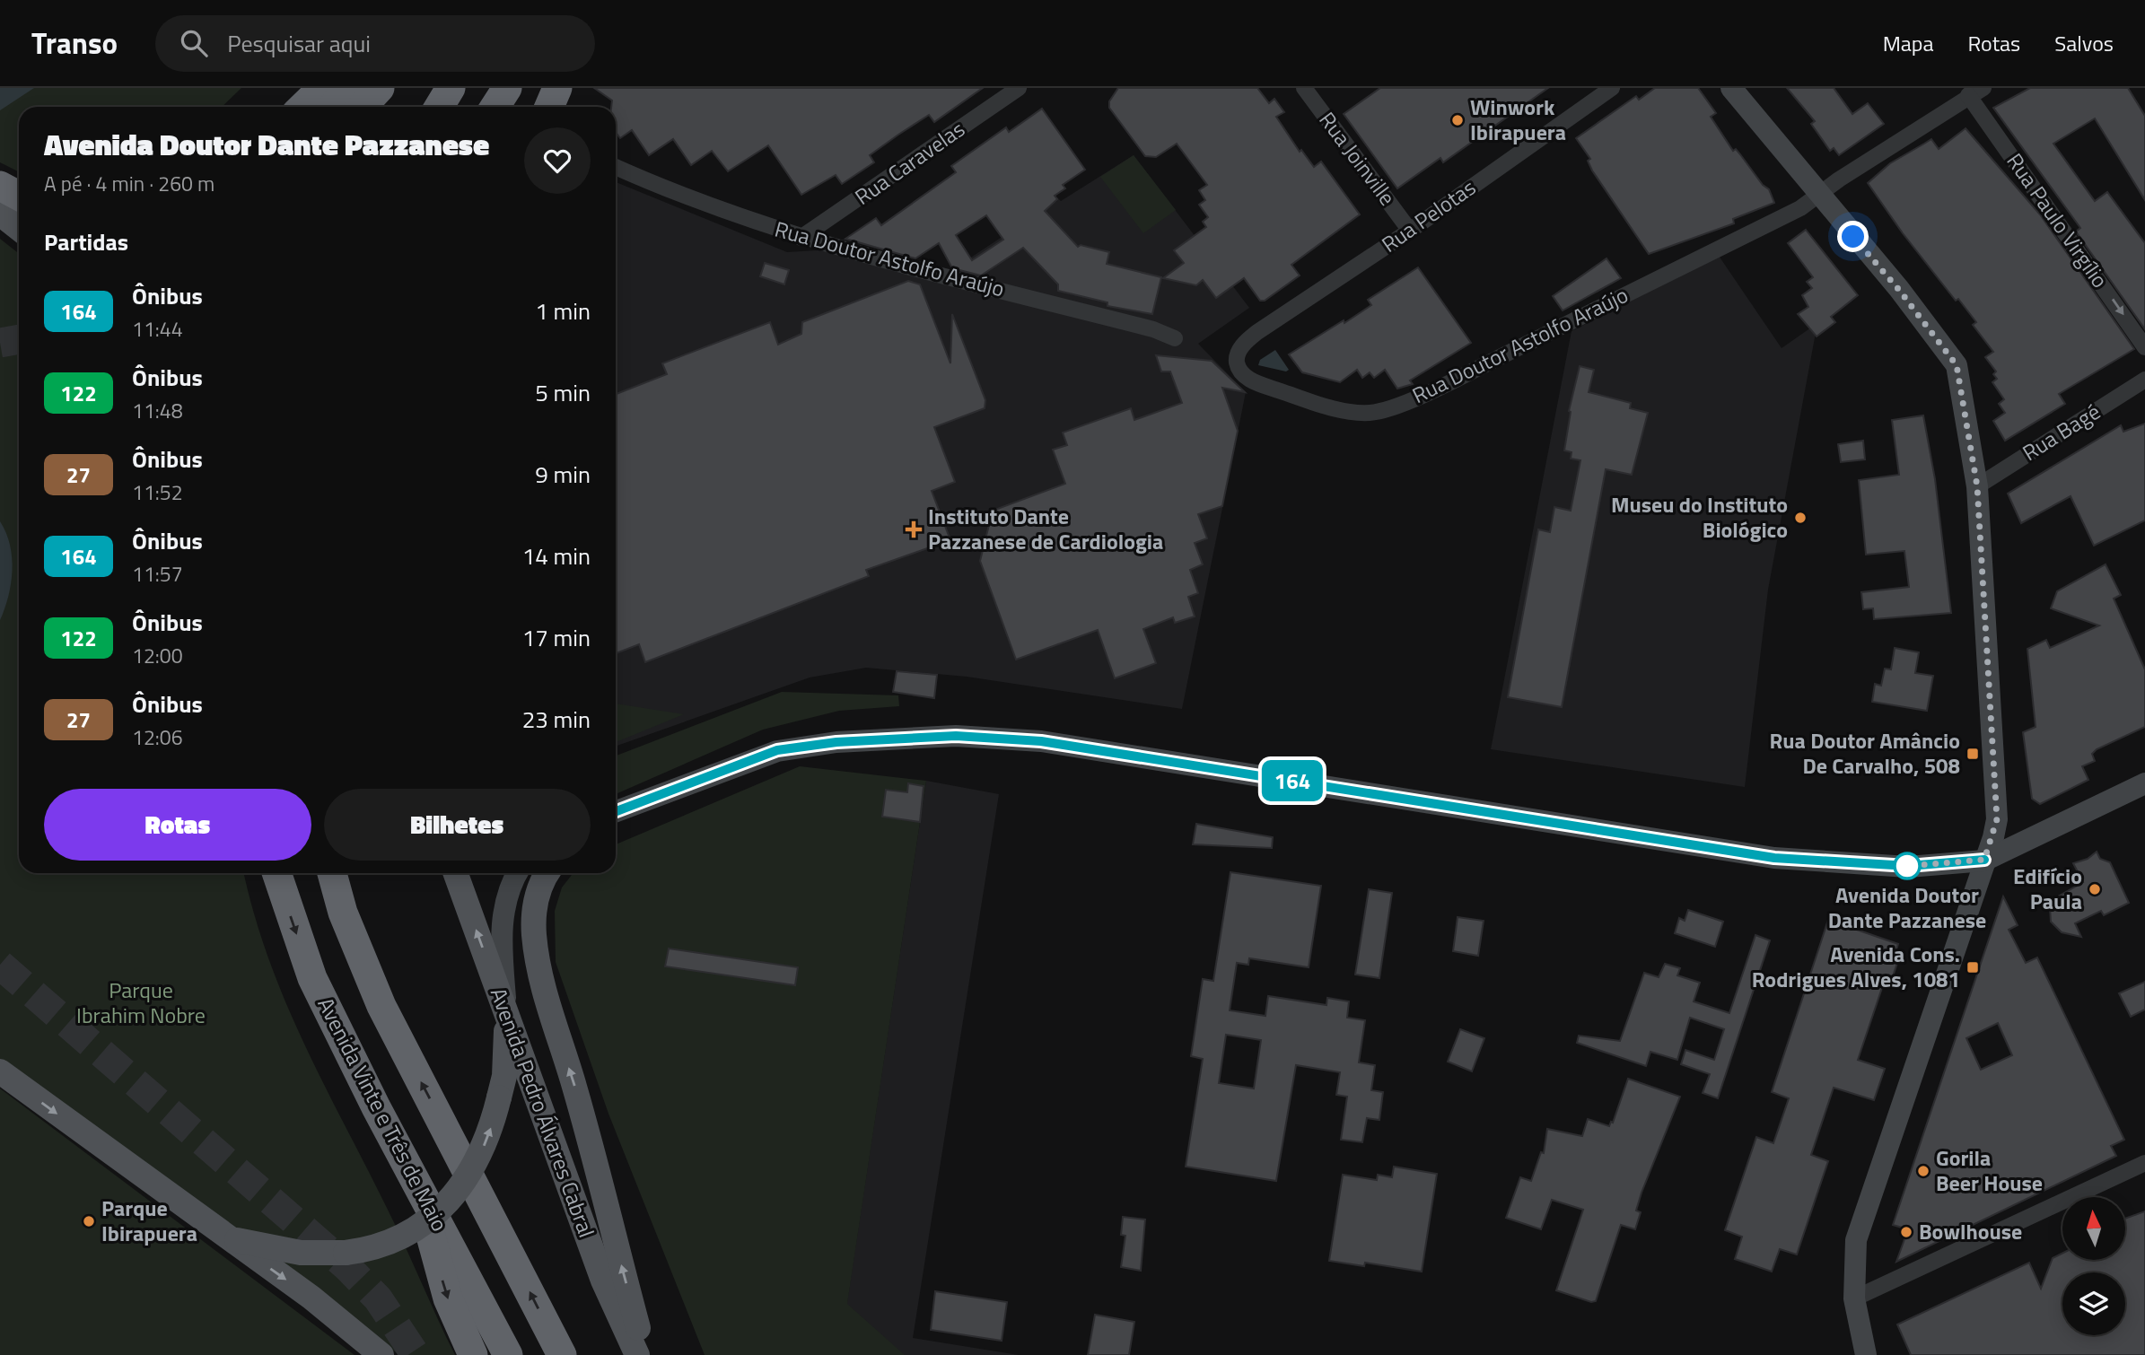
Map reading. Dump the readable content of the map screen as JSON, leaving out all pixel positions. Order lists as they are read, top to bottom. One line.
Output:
{"streets":{"highway":["Avenida Vinte e Três de Maio"],"main road":["Avenida Pedro Álvares Cabral"],"street":["Rua Joinville","Rua Caravelas","Rua Pelotas","Rua Paulo Virgílio","Rua Doutor Astolfo Araújo","Rua Bagé"]},"crossings":[["Rua Joinville","Rua Pelotas"],["Rua Caravelas","Rua Doutor Astolfo Araújo"],["Rua Pelotas","Rua Doutor Astolfo Araújo"]],"one_way":["Rua Paulo Virgílio"],"parks":["Parque Ibrahim Nobre"],"places":{"other":["Winwork Ibirapuera","Museu do Instituto Biológico","Avenida Doutor Dante Pazzanese","Edifício Paula","Gorila Beer House","Parque Ibirapuera","Bowlhouse"],"health":["Instituto Dante Pazzanese de Cardiologia"],"transit":["Rua Doutor Amâncio De Carvalho, 508","Avenida Cons. Rodrigues Alves, 1081"]},"lines":["bus line 164"],"north":"top","page":{"header":"Transo","search":"Pesquisar aqui","nav":["Mapa","Rotas","Salvos"],"on_map":"164","heading":[["Avenida Doutor Dante Pazzanese","A pé · 4 min · 260 m"],"Partidas"],"list":[{"mark":"164","name":"Ônibus","note":"11:44","value":"1 min"},{"mark":"122","name":"Ônibus","note":"11:48","value":"5 min"},{"mark":"27","name":"Ônibus","note":"11:52","value":"9 min"},{"mark":"164","name":"Ônibus","note":"11:57","value":"14 min"},{"mark":"122","name":"Ônibus","note":"12:00","value":"17 min"},{"mark":"27","name":"Ônibus","note":"12:06","value":"23 min"}],"buttons":["Rotas","Bilhetes"]}}
